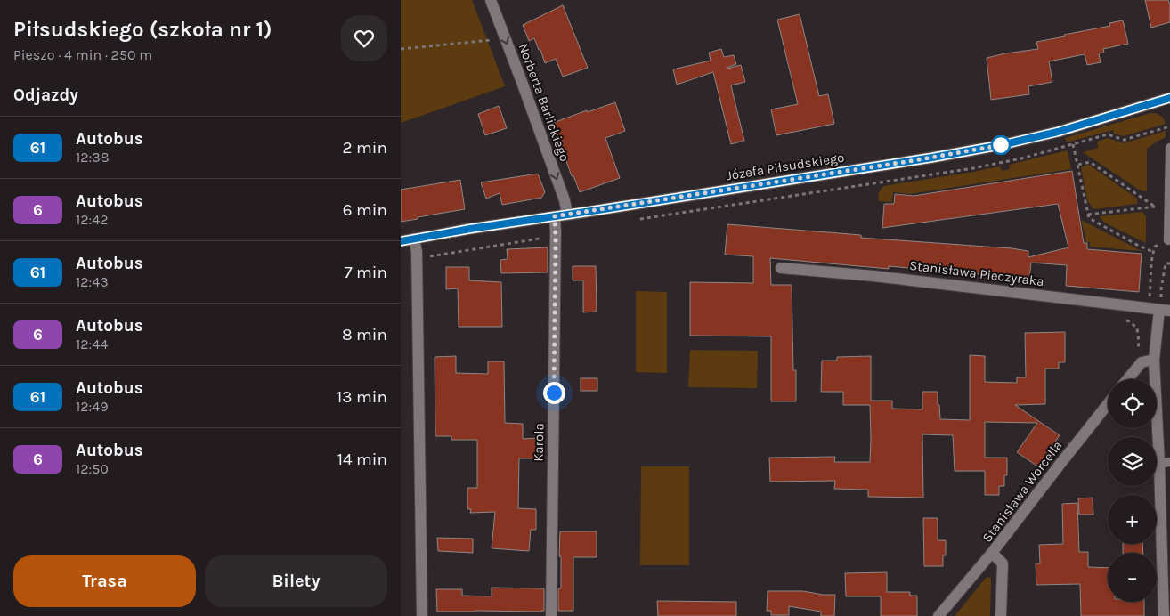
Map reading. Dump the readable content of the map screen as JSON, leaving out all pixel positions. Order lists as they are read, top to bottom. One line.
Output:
{"streets":{"street":["Norberta Barlickiego","Józefa Piłsudskiego","Stanisława Pieczyraka","Karola","Stanisława Worcella"]},"crossings":[["Norberta Barlickiego","Józefa Piłsudskiego"],["Józefa Piłsudskiego","Karola"]],"one_way":["Norberta Barlickiego"],"lines":["bus line 61"],"page":{"heading":[["Piłsudskiego (szkoła nr 1)","Pieszo · 4 min · 250 m"],"Odjazdy"],"list":[{"mark":"61","name":"Autobus","note":"12:38","value":"2 min"},{"mark":"6","name":"Autobus","note":"12:42","value":"6 min"},{"mark":"61","name":"Autobus","note":"12:43","value":"7 min"},{"mark":"6","name":"Autobus","note":"12:44","value":"8 min"},{"mark":"61","name":"Autobus","note":"12:49","value":"13 min"},{"mark":"6","name":"Autobus","note":"12:50","value":"14 min"}],"map_buttons":["+","−"],"buttons":["Trasa","Bilety"]}}
